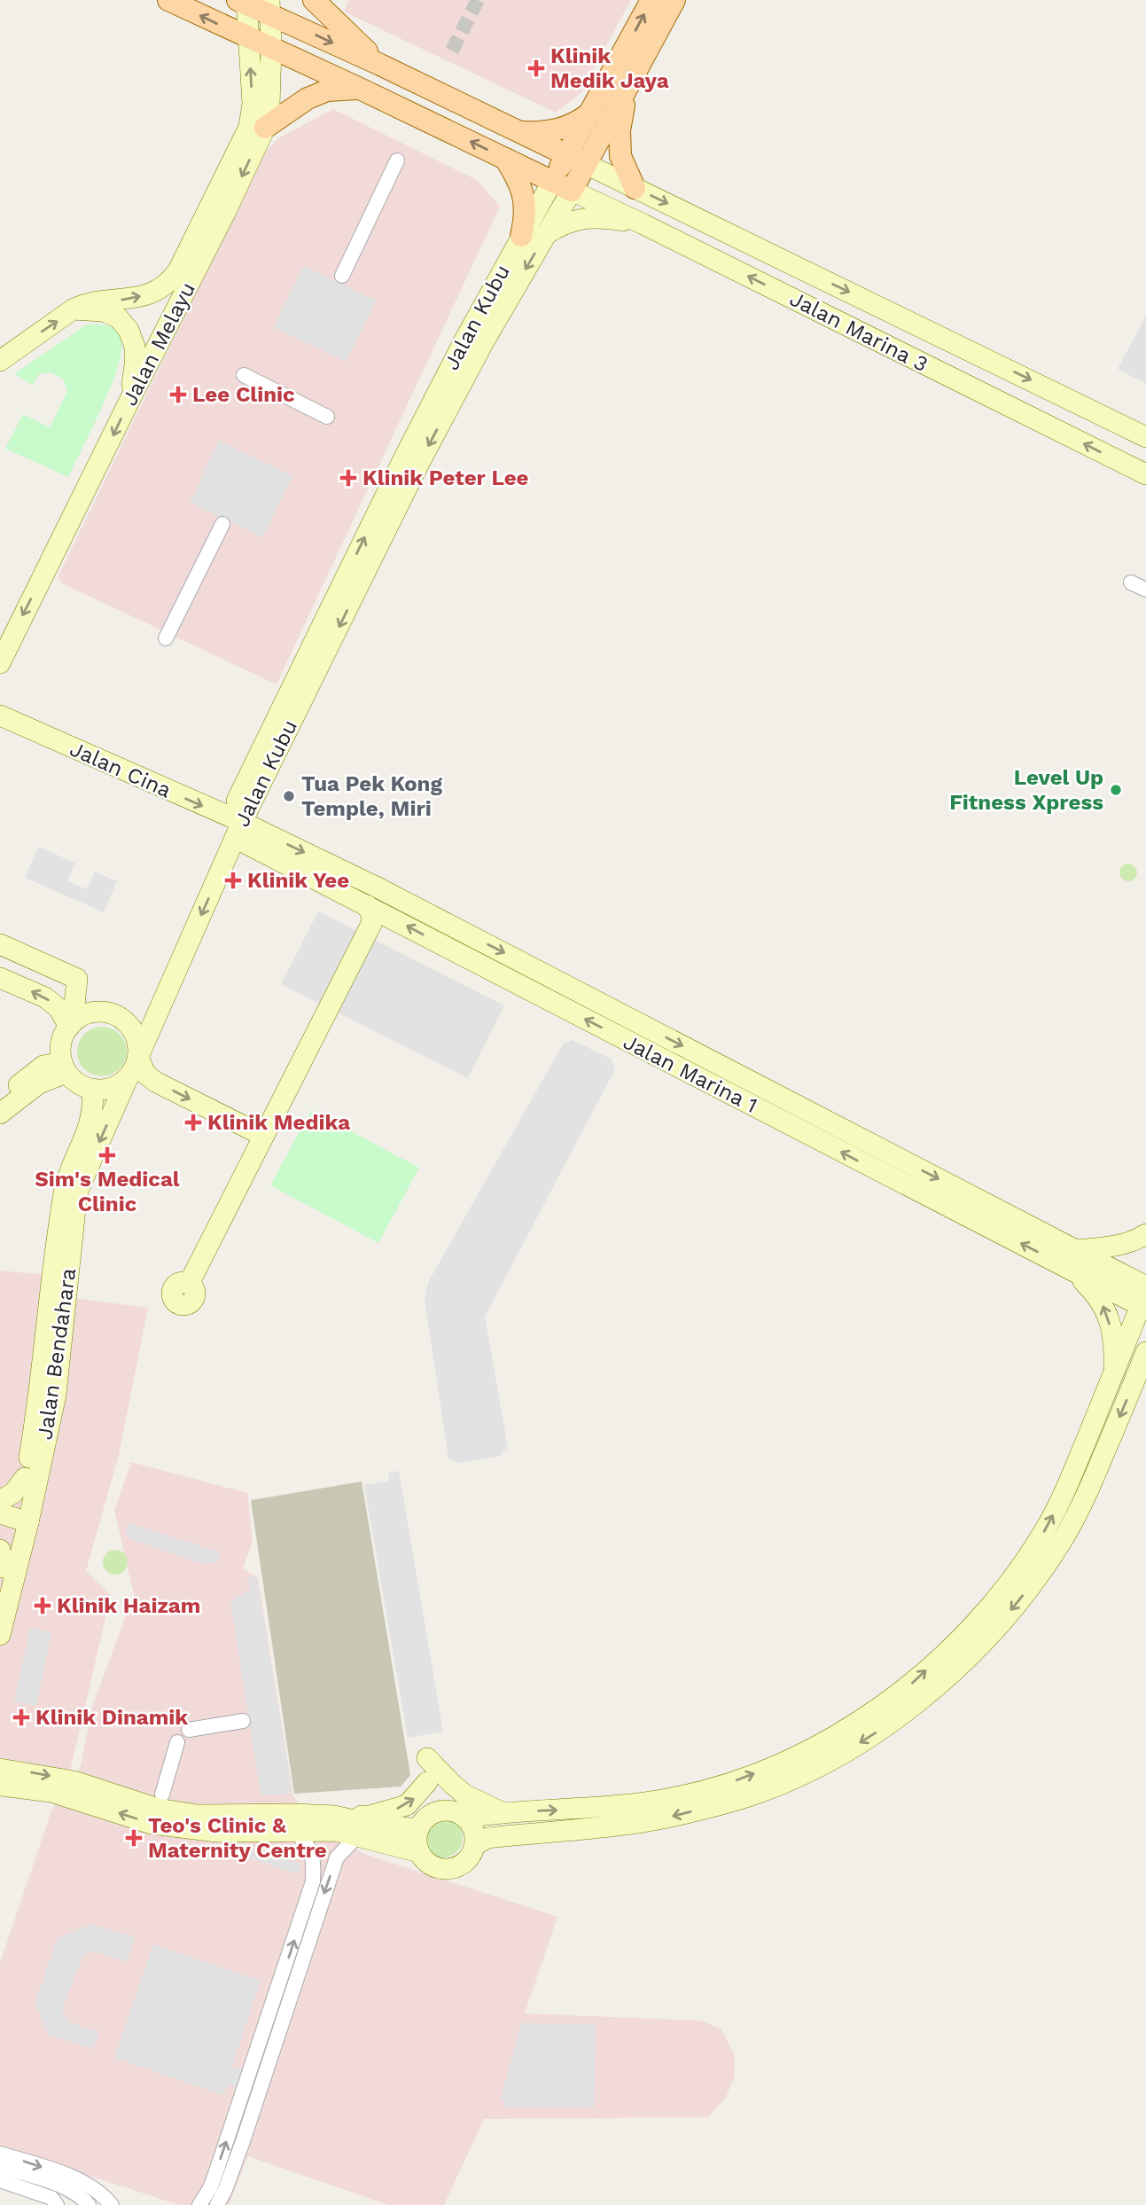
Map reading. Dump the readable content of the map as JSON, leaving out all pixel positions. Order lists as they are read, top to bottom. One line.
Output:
{"streets":{"main road":["Jalan Kubu"],"street":["Jalan Marina 3","Jalan Melayu","Jalan Cina","Jalan Marina 1","Jalan Bendahara"]},"crossings":[["Jalan Kubu","Jalan Marina 3"],["Jalan Kubu","Jalan Cina"],["Jalan Kubu","Jalan Marina 1"],["Jalan Cina","Jalan Marina 1"]],"one_way":["Jalan Cina"],"places":{"health":["Klinik Medik Jaya","Lee Clinic","Klinik Peter Lee","Klinik Yee","Klinik Medika","Sim's Medical Clinic","Klinik Haizam","Klinik Dinamik","Teo's Clinic & Maternity Centre"],"other":["Level Up Fitness Xpress","Tua Pek Kong Temple, Miri"]}}
